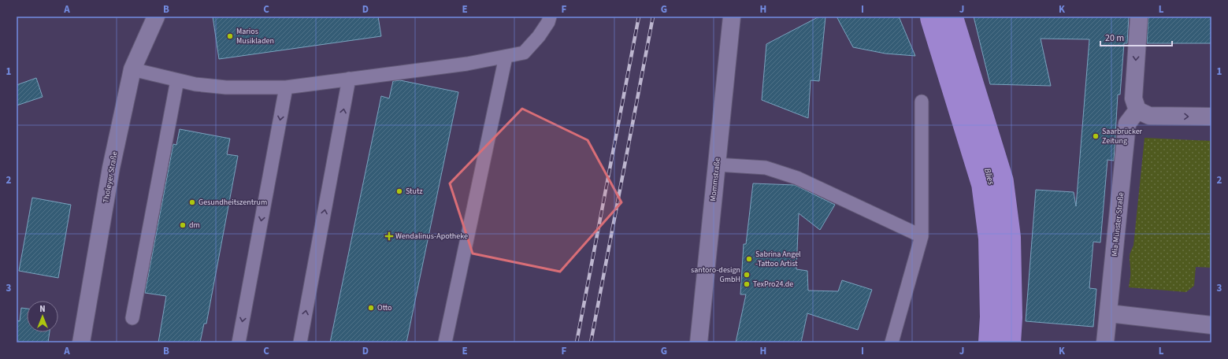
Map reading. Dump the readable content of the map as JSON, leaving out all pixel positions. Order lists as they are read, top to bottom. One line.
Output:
{"streets":{"main road":["Tholeyer Straße","Mommstraße","Mia-Münster-Straße"]},"water":["Blies"],"places":{"other":["Marios Musikladen","Saarbrücker Zeitung","Stutz","Gesundheitszentrum","dm","Sabrina Angel -Tattoo Artist","santoro-design GmbH","TexPro24.de","Otto"],"health":["Wendalinus-Apotheke"]},"scale_bar":"20 m","north":"top","grid":{"columns":["A","B","C","D","E","F","G","H","I","J","K","L"],"rows":["1","2","3"]}}
